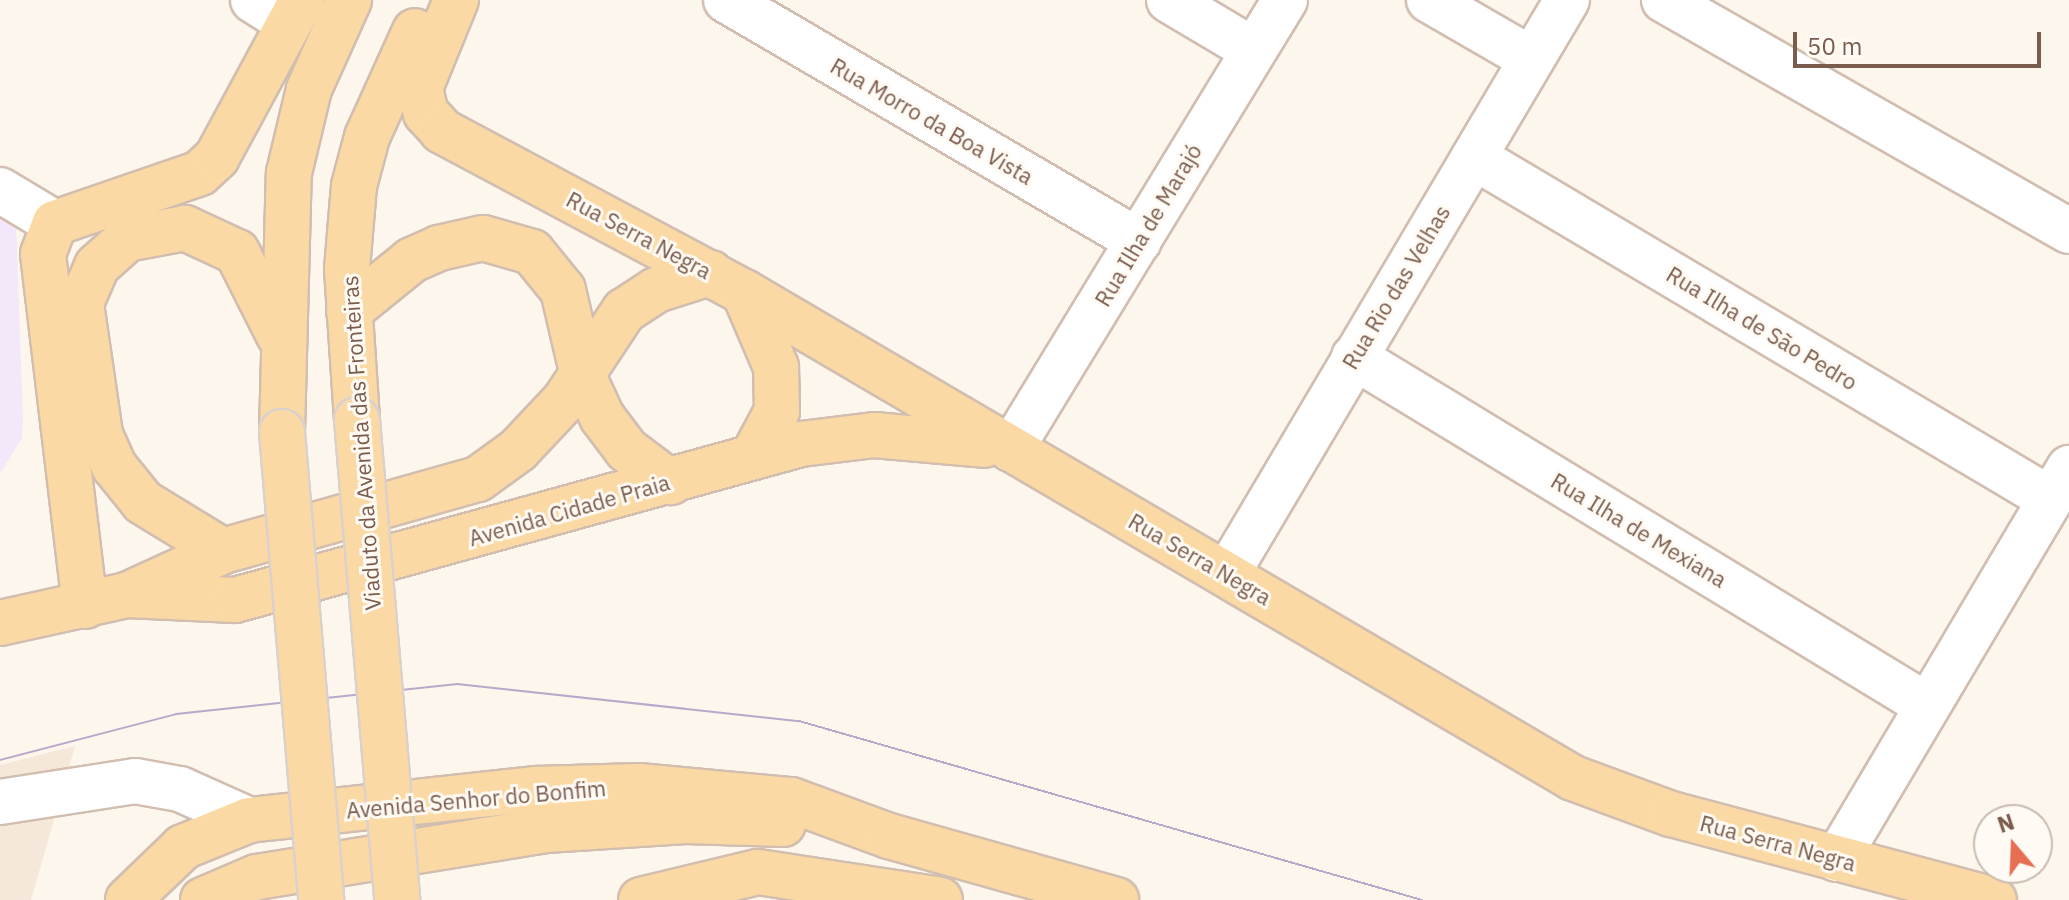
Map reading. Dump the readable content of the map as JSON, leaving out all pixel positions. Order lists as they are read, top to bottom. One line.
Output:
{"streets":{"main road":["Rua Serra Negra","Viaduto da Avenida das Fronteiras","Avenida Cidade Praia","Avenida Senhor do Bonfim"],"street":["Rua Morro da Boa Vista","Rua Ilha de Marajó","Rua Rio das Velhas","Rua Ilha de São Pedro","Rua Ilha de Mexiana"]},"crossings":[["Rua Morro da Boa Vista","Rua Ilha de Marajó"],["Rua Ilha de Marajó","Rua Serra Negra"],["Rua Ilha de Marajó","Avenida Cidade Praia"],["Rua Serra Negra","Rua Rio das Velhas"],["Rua Serra Negra","Avenida Cidade Praia"],["Rua Rio das Velhas","Rua Ilha de São Pedro"],["Rua Rio das Velhas","Rua Ilha de Mexiana"]],"scale_bar":"50 m","north":"top"}
